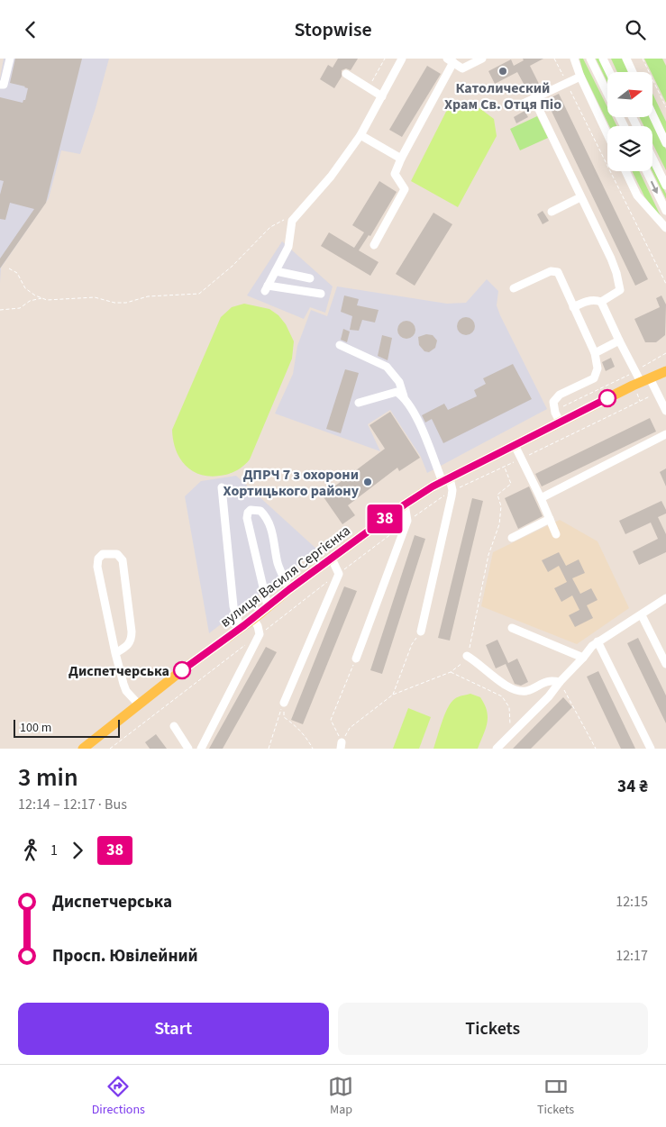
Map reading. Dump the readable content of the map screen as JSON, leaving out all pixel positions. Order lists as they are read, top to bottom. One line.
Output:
{"streets":{"main road":["вулиця Василя Сергієнка"]},"places":["Католический Храм Св. Отця Піо","ДПРЧ 7 з охорони Хортицького району","Диспетчерська"],"lines":["bus line 38"],"scale_bar":"100 m","north":"right","page":{"header":"Stopwise","on_map":"38","scale":"100 m","heading":["3 min","12:14 – 12:17 · Bus","34 ₴"],"legs":["1","38"],"list":[{"name":"Диспетчерська","value":"12:15"},{"name":"Просп. Ювілейний","value":"12:17"}],"buttons":["Start","Tickets"],"tabs":["Directions","Map","Tickets"]}}
